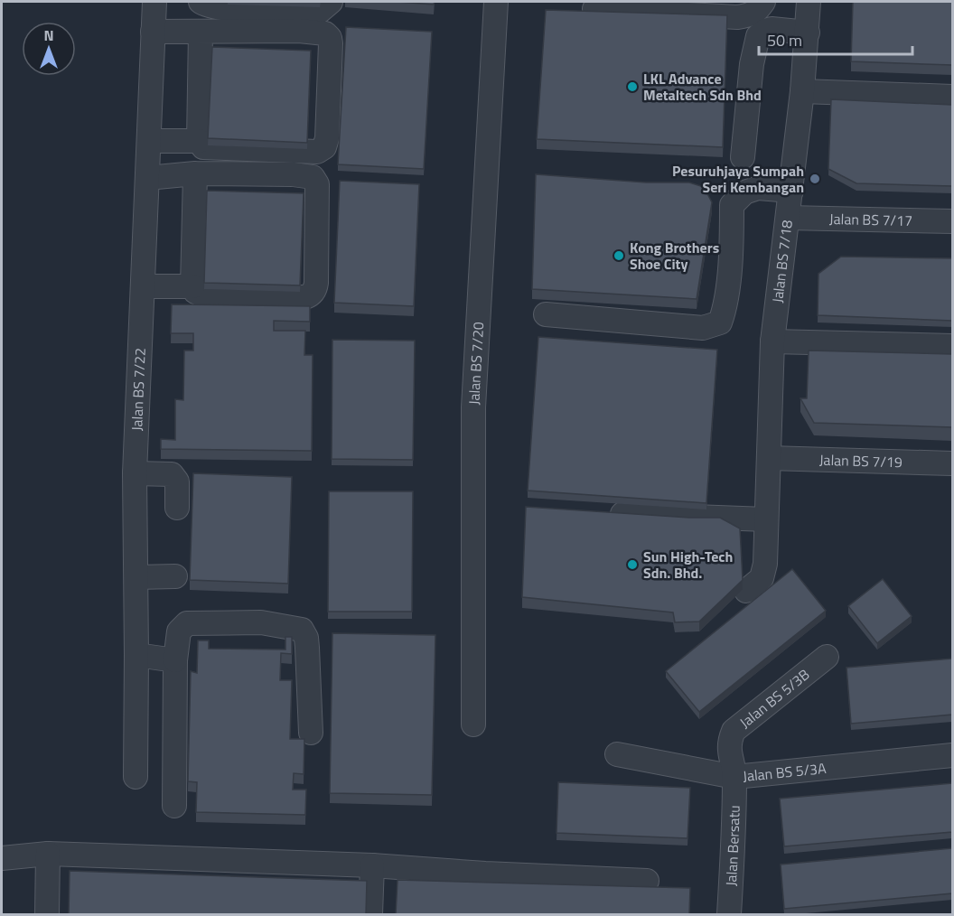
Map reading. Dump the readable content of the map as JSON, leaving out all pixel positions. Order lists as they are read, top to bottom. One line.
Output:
{"streets":{"street":["Jalan BS 7/17","Jalan BS 7/18","Jalan BS 7/20","Jalan BS 7/22","Jalan BS 7/19","Jalan BS 5/3B","Jalan BS 5/3A","Jalan Bersatu"]},"crossings":[["Jalan BS 7/17","Jalan BS 7/18"],["Jalan BS 7/18","Jalan BS 7/19"],["Jalan BS 5/3B","Jalan BS 5/3A"],["Jalan BS 5/3B","Jalan Bersatu"],["Jalan BS 5/3A","Jalan Bersatu"]],"places":["LKL Advance Metaltech Sdn Bhd","Pesuruhjaya Sumpah Seri Kembangan","Kong Brothers Shoe City","Sun High-Tech Sdn. Bhd."],"scale_bar":"50 m","north":"top"}
